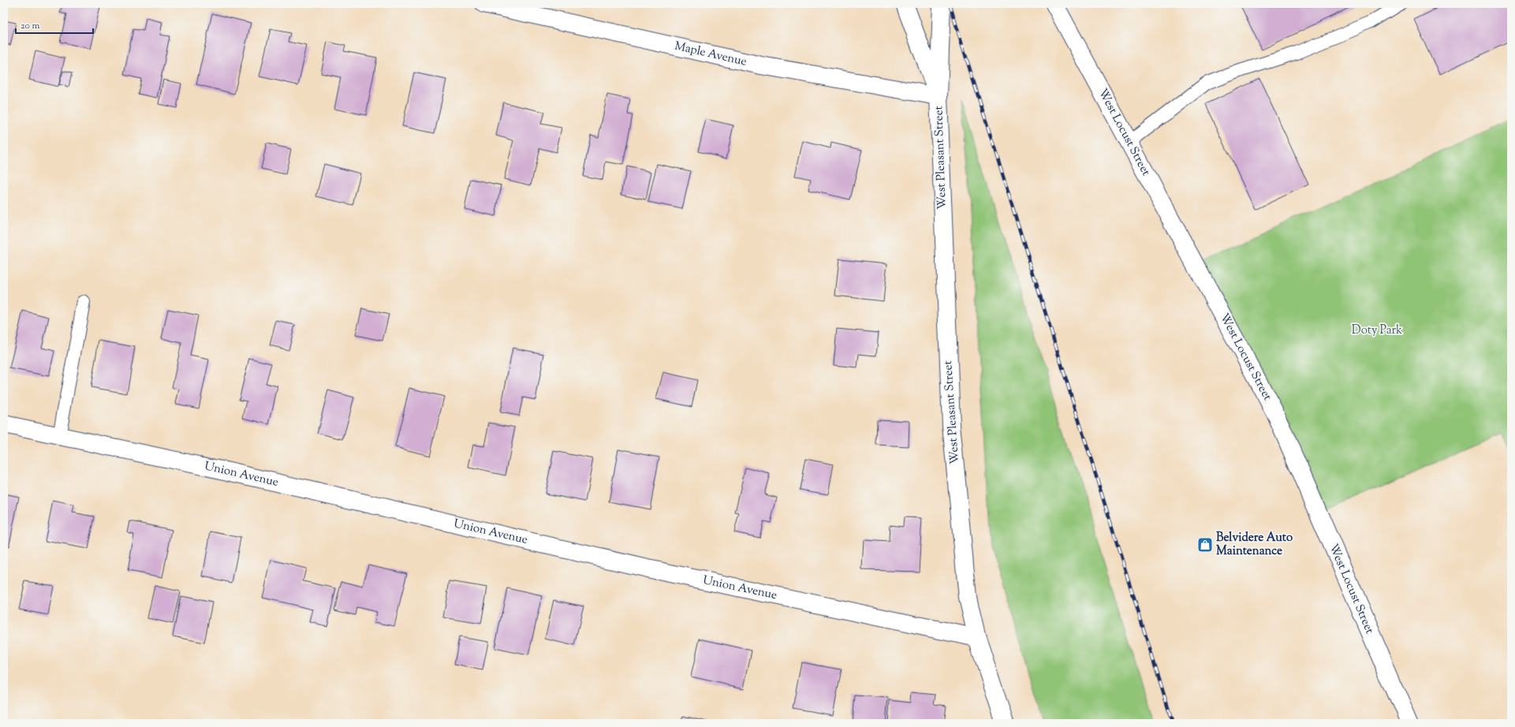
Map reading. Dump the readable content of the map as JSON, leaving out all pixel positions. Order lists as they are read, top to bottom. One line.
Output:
{"streets":{"street":["Maple Avenue","West Locust Street","West Pleasant Street","Union Avenue"]},"crossings":[["Maple Avenue","West Pleasant Street"],["West Pleasant Street","Union Avenue"]],"parks":["Doty Park"],"places":{"shop":["Belvidere Auto Maintenance"]},"scale_bar":"20 m"}
